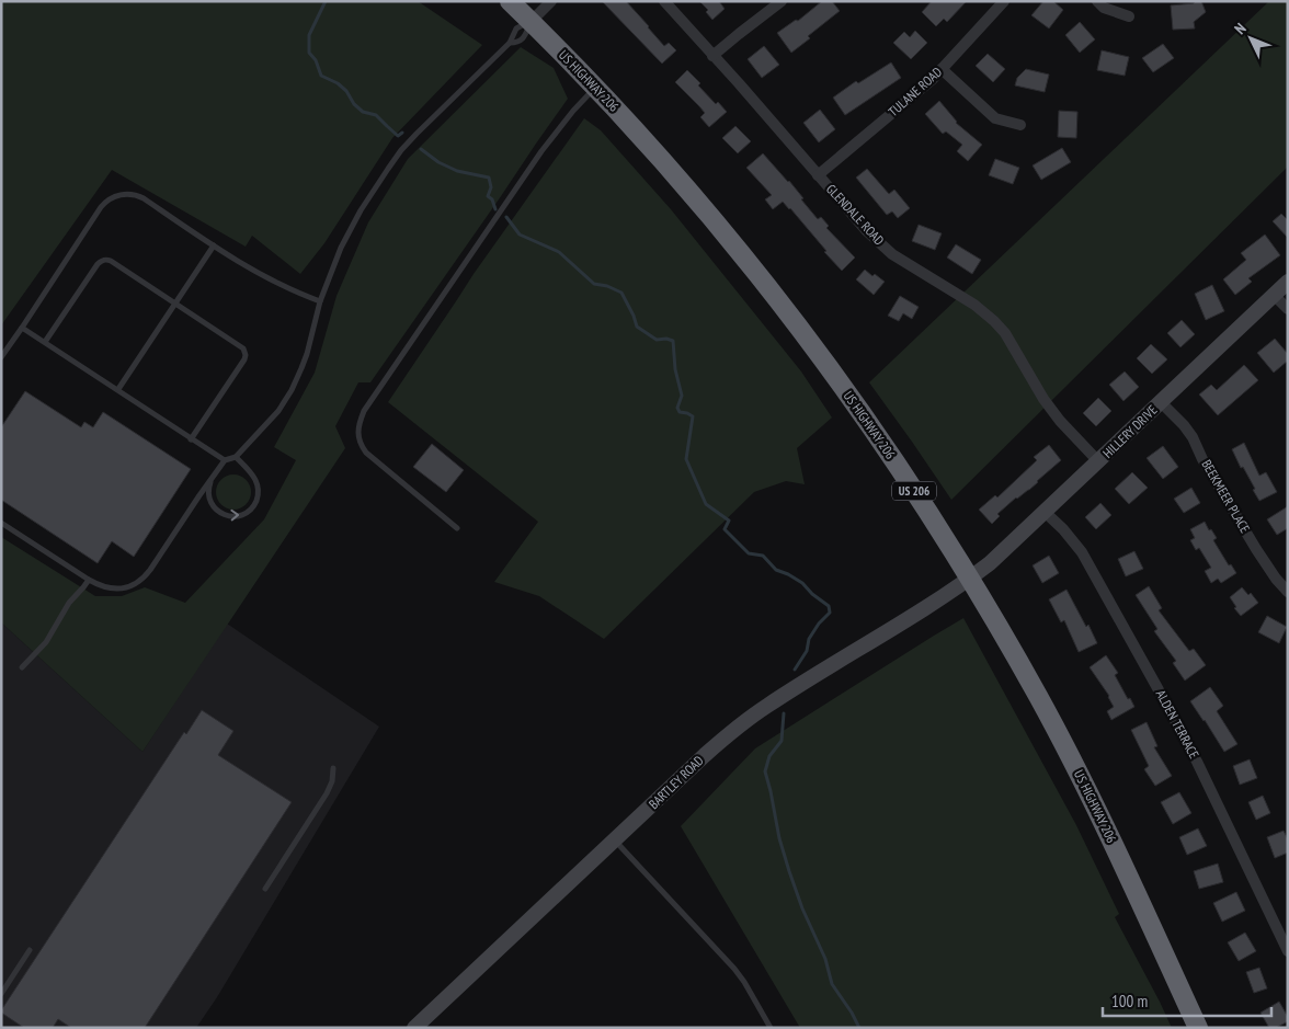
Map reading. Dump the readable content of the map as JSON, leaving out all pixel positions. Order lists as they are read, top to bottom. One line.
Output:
{"streets":{"highway":["US HIGHWAY 206","US 206"],"street":["TULANE ROAD","GLENDALE ROAD","HILLERY DRIVE","BEEKMEER PLACE","ALDEN TERRACE","BARTLEY ROAD"]},"crossings":[["US HIGHWAY 206","HILLERY DRIVE"],["US HIGHWAY 206","BARTLEY ROAD"],["TULANE ROAD","GLENDALE ROAD"],["GLENDALE ROAD","HILLERY DRIVE"],["HILLERY DRIVE","BEEKMEER PLACE"],["HILLERY DRIVE","ALDEN TERRACE"],["HILLERY DRIVE","BARTLEY ROAD"]],"scale_bar":"100 m","north":"top left"}
